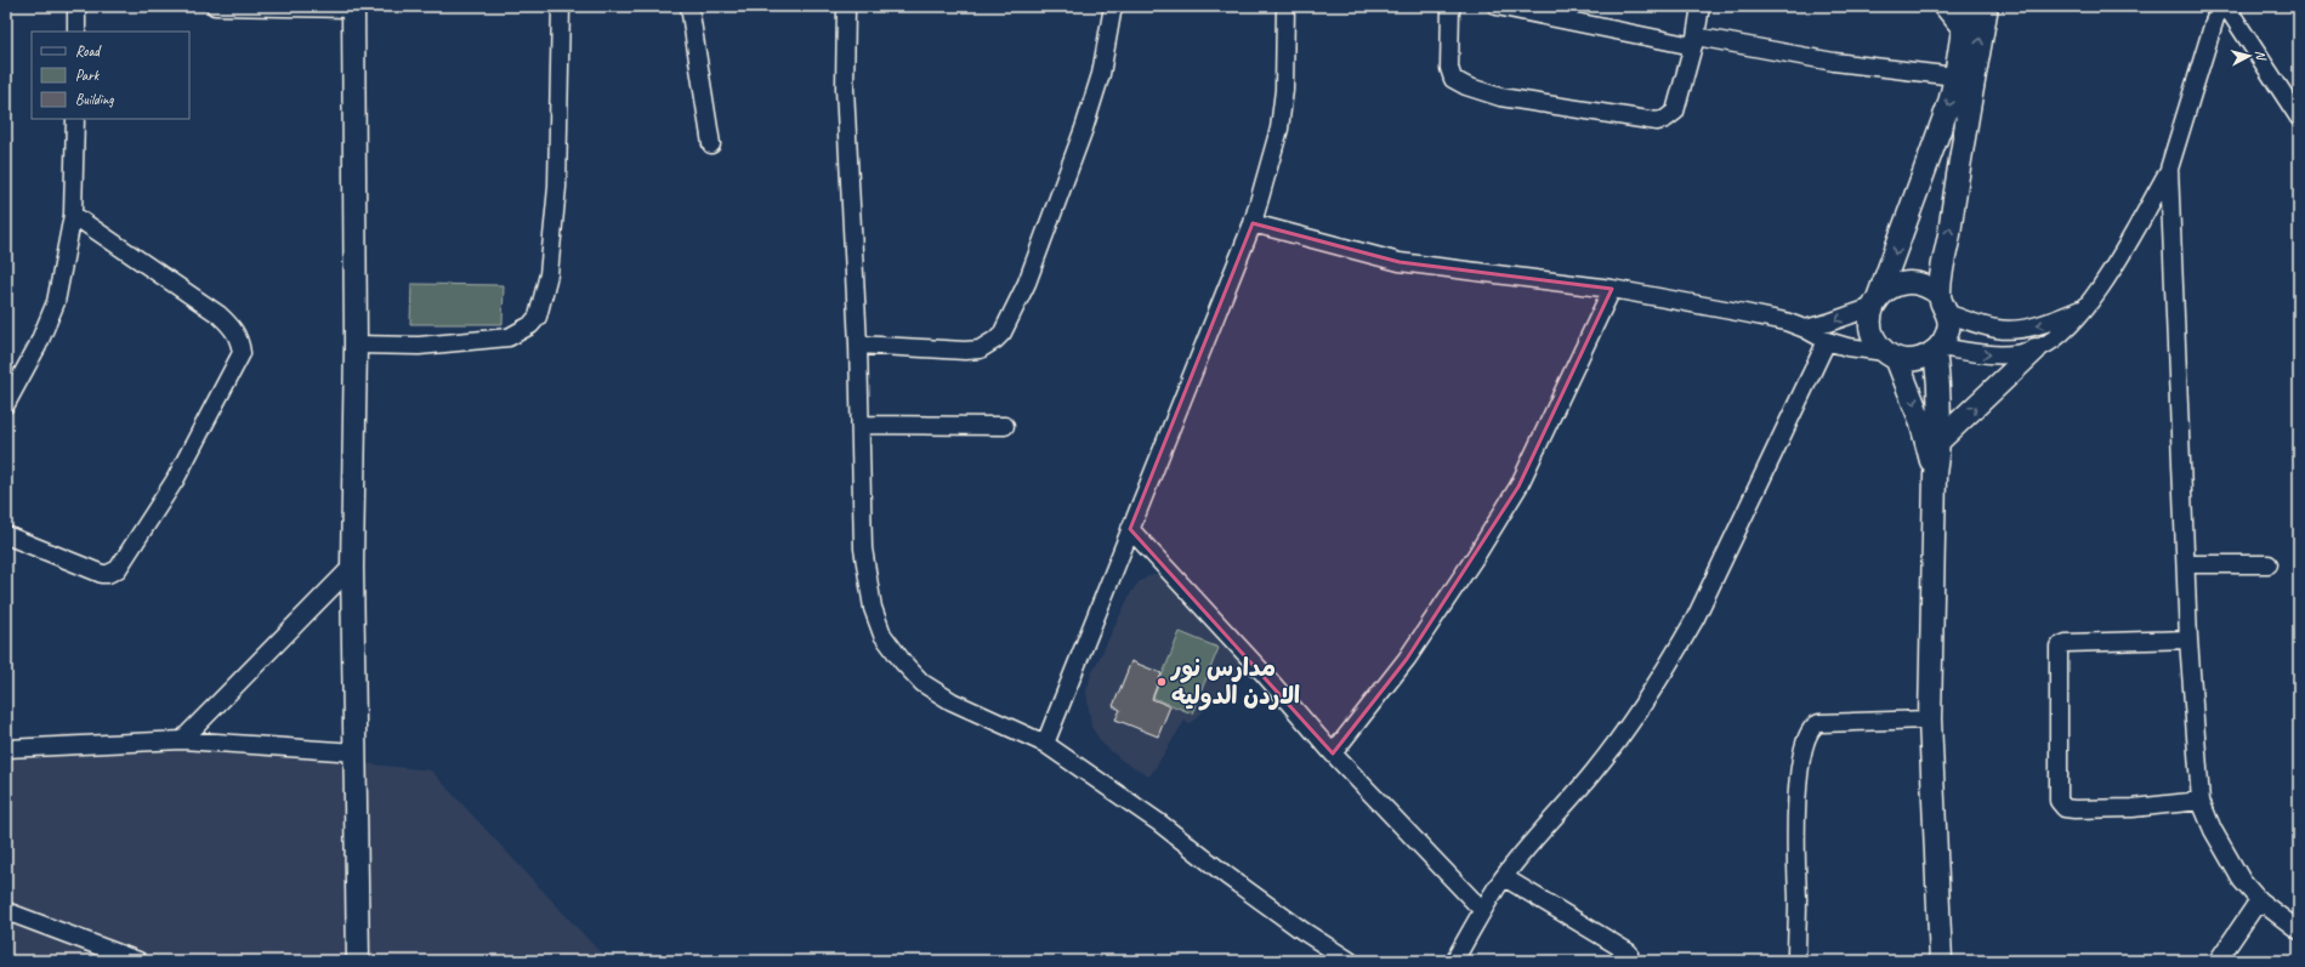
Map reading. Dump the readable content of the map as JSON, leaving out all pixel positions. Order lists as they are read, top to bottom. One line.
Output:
{"places":["مدارس نور الاردن الدوليه"],"legend":["Road","Park","Building"],"north":"right"}
